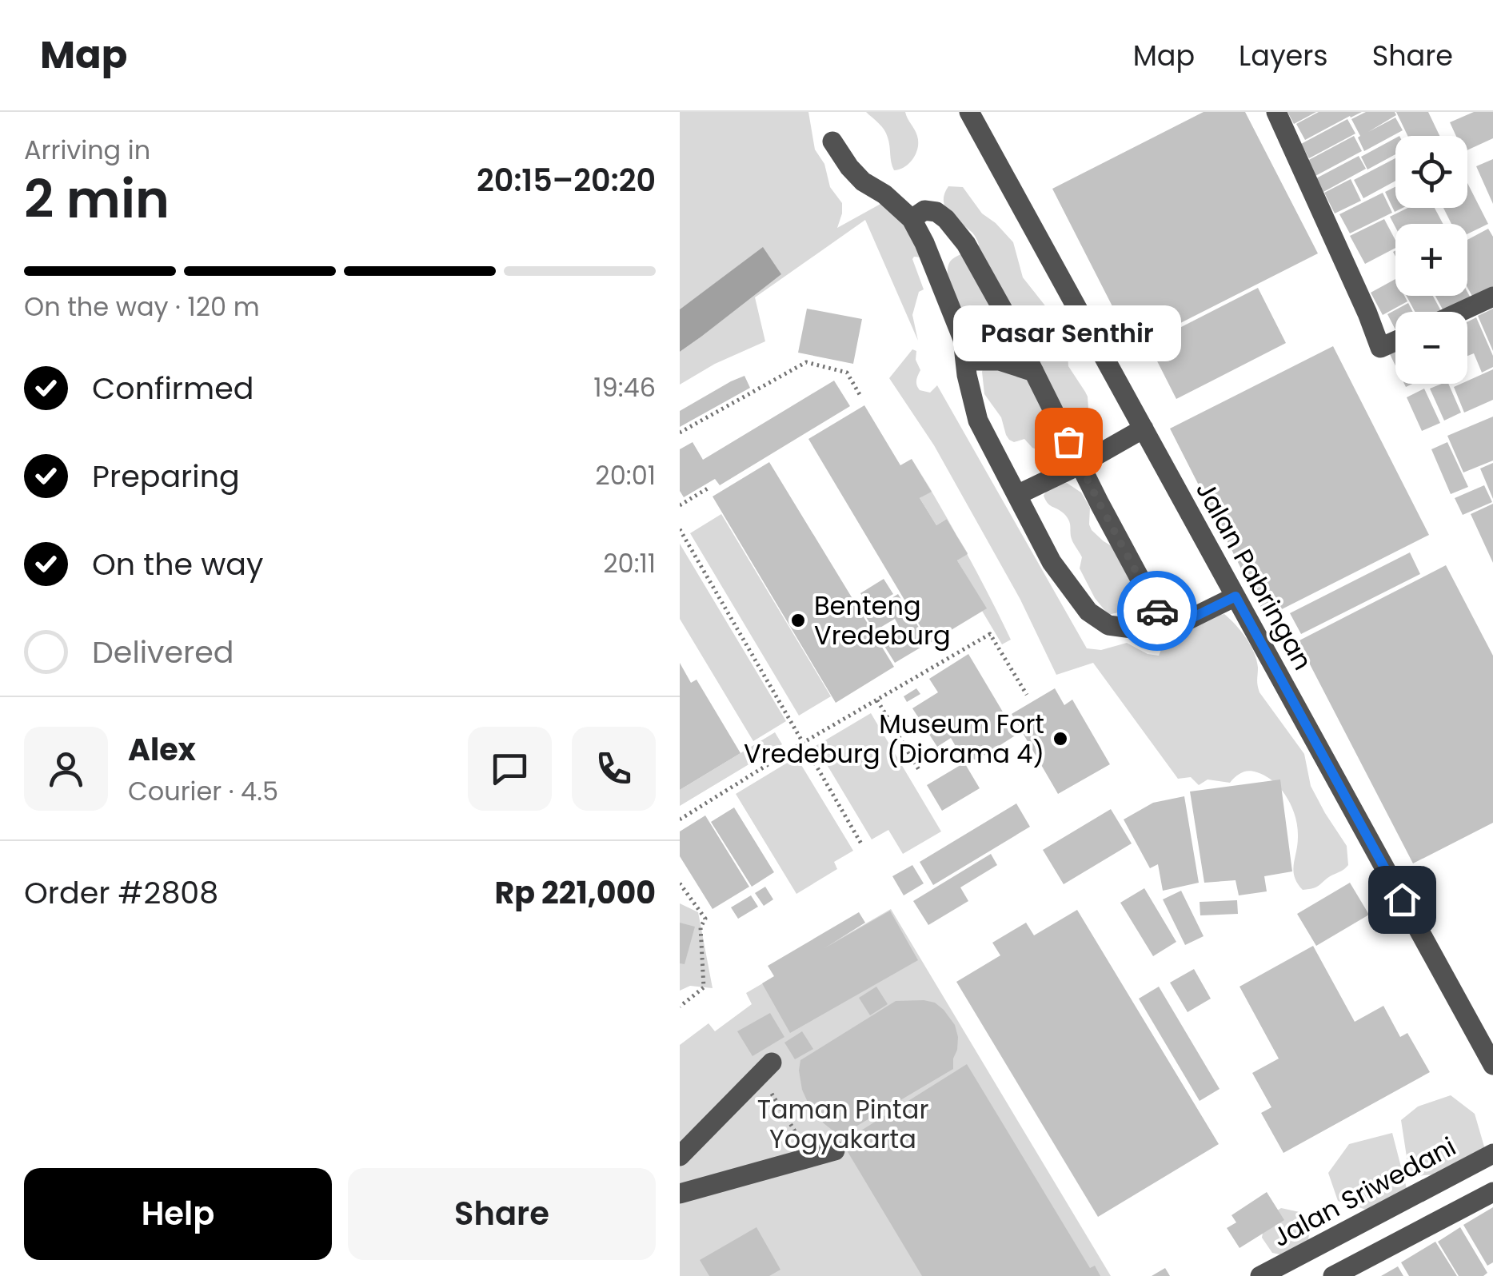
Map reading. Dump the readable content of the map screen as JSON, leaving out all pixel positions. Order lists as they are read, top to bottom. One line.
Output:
{"streets":{"street":["Jalan Pabringan","Jalan Sriwedani"]},"parks":["Taman Pintar Yogyakarta"],"places":["Pasar Senthir","Benteng Vredeburg","Museum Fort Vredeburg (Diorama 4)"],"page":{"header":"Map","nav":["Map","Layers","Share"],"heading":["2 min","Arriving in","20:15–20:20"],"panel":["Alex","Courier · 4.5","Order #2808","Rp 221,000"],"map_buttons":["+","−"],"bar":"On the way · 120 m","bubble":"Pasar Senthir","list":[["Confirmed","19:46"],["Preparing","20:01"],["On the way","20:11"],"Delivered"],"buttons":["Help","Share"]}}
